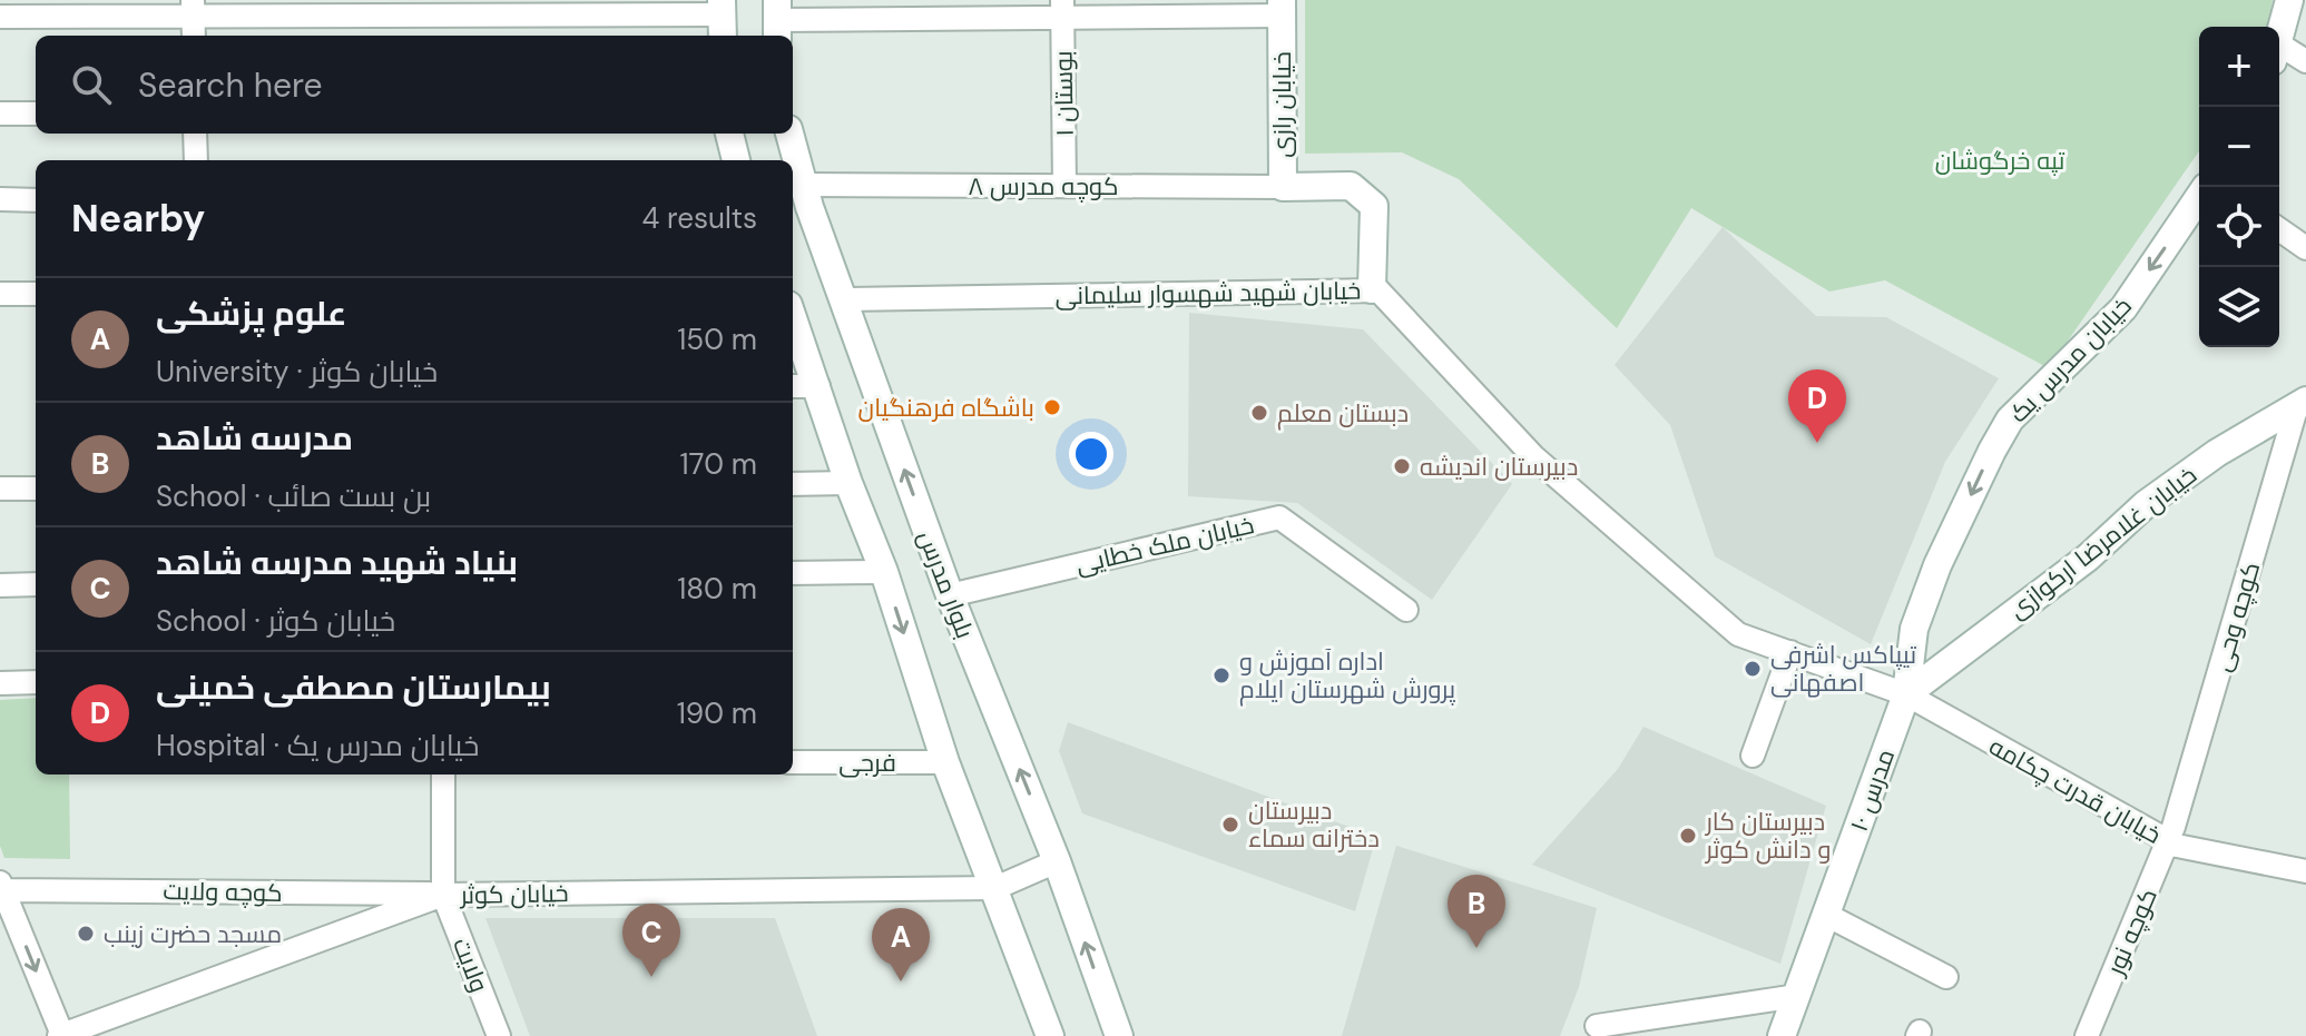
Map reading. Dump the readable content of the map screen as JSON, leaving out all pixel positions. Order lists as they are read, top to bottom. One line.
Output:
{"streets":{"street":["بوستان ۱","خیابان رازی","کوچه مدرس ۸","خیابان شهید شهسوار سلیمانی","خیابان مدرس یک","خیابان غلامرضا ارکوازی","خیابان ملک خطایی","بلوار مدرس","کوچه وحی","فرجی","مدرس ۱۰","خیابان قدرت چکامه","کوچه ولایت","خیابان کوثر","کوچه نور","ولایت"]},"crossings":[["بوستان ۱","کوچه مدرس ۸"],["خیابان رازی","کوچه مدرس ۸"],["خیابان رازی","خیابان شهید شهسوار سلیمانی"],["کوچه مدرس ۸","بلوار مدرس"],["خیابان شهید شهسوار سلیمانی","خیابان مدرس یک"],["خیابان شهید شهسوار سلیمانی","خیابان غلامرضا ارکوازی"],["خیابان شهید شهسوار سلیمانی","بلوار مدرس"],["خیابان شهید شهسوار سلیمانی","مدرس ۱۰"],["خیابان شهید شهسوار سلیمانی","خیابان قدرت چکامه"],["خیابان مدرس یک","خیابان غلامرضا ارکوازی"],["خیابان مدرس یک","مدرس ۱۰"],["خیابان مدرس یک","خیابان قدرت چکامه"],["خیابان غلامرضا ارکوازی","کوچه وحی"],["خیابان غلامرضا ارکوازی","مدرس ۱۰"],["خیابان غلامرضا ارکوازی","خیابان قدرت چکامه"],["خیابان ملک خطایی","بلوار مدرس"],["کوچه وحی","خیابان قدرت چکامه"],["کوچه وحی","کوچه نور"],["مدرس ۱۰","خیابان قدرت چکامه"],["خیابان قدرت چکامه","کوچه نور"],["کوچه ولایت","خیابان کوثر"],["کوچه ولایت","ولایت"],["خیابان کوثر","ولایت"]],"one_way":["خیابان مدرس یک"],"parks":["تپه خرگوشان"],"places":["باشگاه فرهنگیان","دبستان معلم","دبیرستان اندیشه","تیپاکس اشرفی اصفهانی","اداره آموزش و پرورش شهرستان ایلام","دبیرستان دخترانه سماء","دبیرستان کار و دانش کوثر","مسجد حضرت زینب"],"page":{"map_buttons":["+","−"],"search":"Search here","heading":["Nearby","4 results"],"list":[{"mark":"A","name":"علوم پزشکی","note":"University · خیابان کوثر","value":"150 m"},{"mark":"B","name":"مدرسه شاهد","note":"School · بن بست صائب","value":"170 m"},{"mark":"C","name":"بنیاد شهید مدرسه شاهد","note":"School · خیابان کوثر","value":"180 m"},{"mark":"D","name":"بیمارستان مصطفی خمینی","note":"Hospital · خیابان مدرس یک","value":"190 m"}],"pins":["D","B","C","A"]}}
